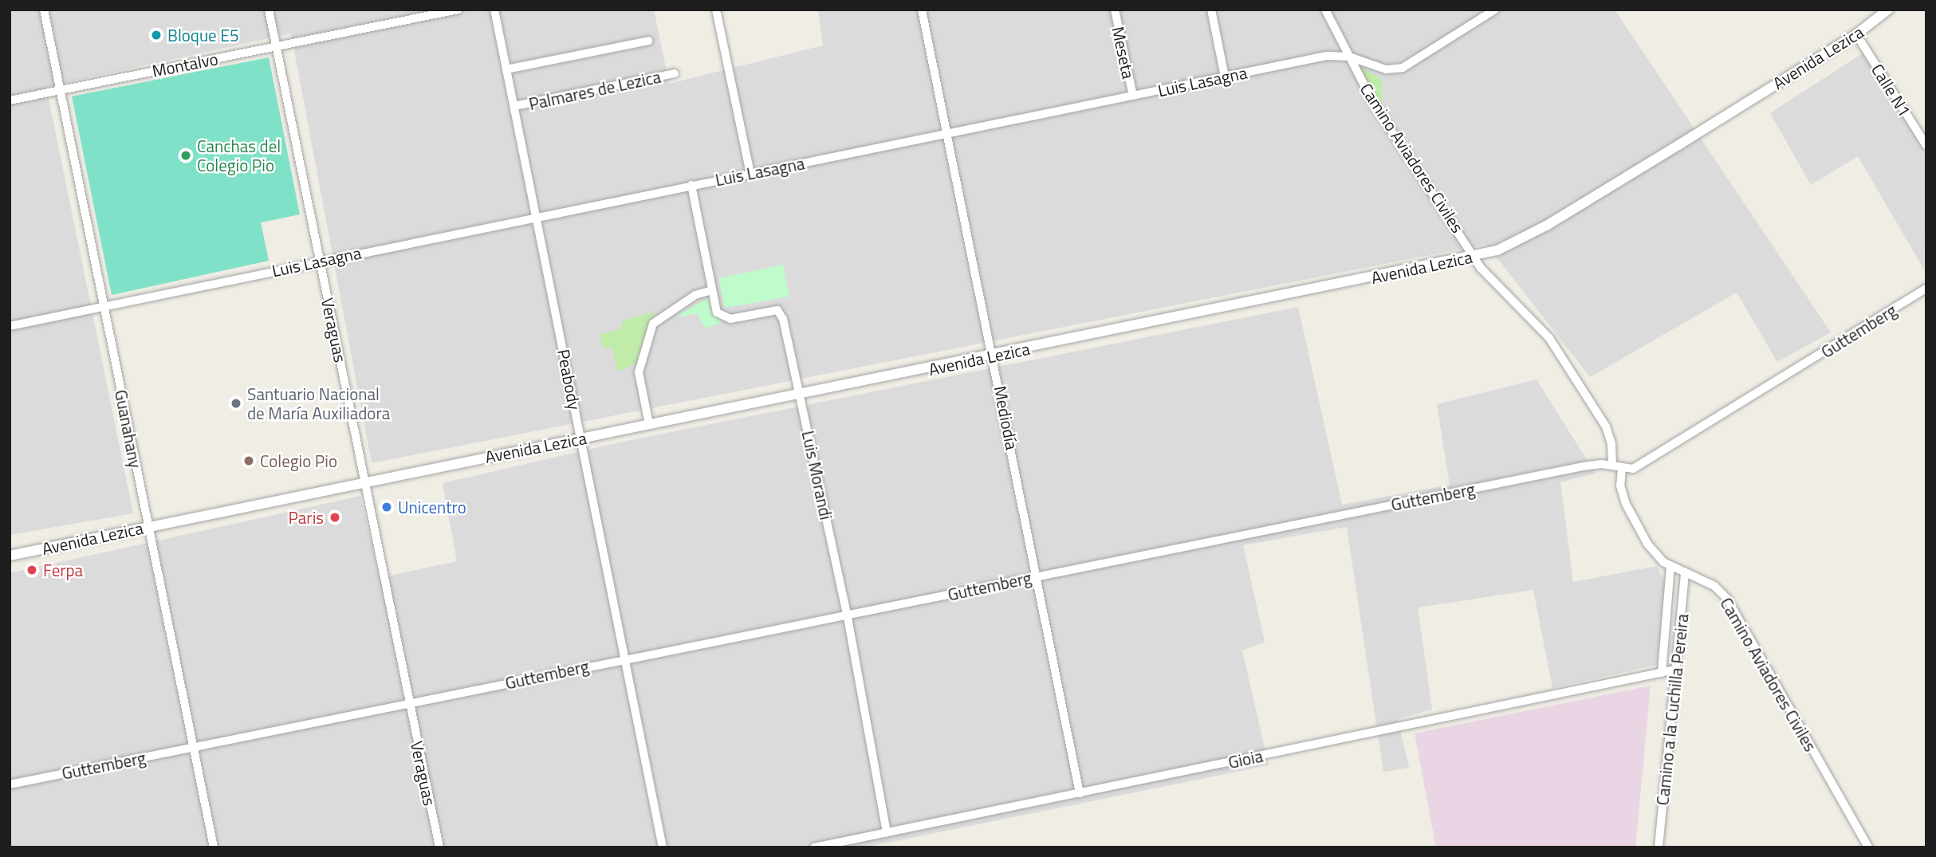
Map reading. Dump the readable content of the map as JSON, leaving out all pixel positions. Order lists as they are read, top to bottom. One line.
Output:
{"streets":{"street":["Meseta","Avenida Lezica","Montalvo","Luis Lasagna","Palmares de Lezica","Calle N1","Camino Aviadores Civiles","Veraguas","Guttemberg","Peabody","Mediodía","Guanahany","Luis Morandi","Camino a la Cuchilla Pereira","Gioia"]},"crossings":[["Meseta","Luis Lasagna"],["Avenida Lezica","Calle N1"],["Avenida Lezica","Camino Aviadores Civiles"],["Avenida Lezica","Veraguas"],["Avenida Lezica","Peabody"],["Avenida Lezica","Mediodía"],["Avenida Lezica","Guanahany"],["Avenida Lezica","Luis Morandi"],["Montalvo","Veraguas"],["Montalvo","Guanahany"],["Luis Lasagna","Camino Aviadores Civiles"],["Luis Lasagna","Veraguas"],["Luis Lasagna","Peabody"],["Luis Lasagna","Mediodía"],["Luis Lasagna","Guanahany"],["Luis Lasagna","Luis Morandi"],["Palmares de Lezica","Peabody"],["Camino Aviadores Civiles","Guttemberg"],["Camino Aviadores Civiles","Camino a la Cuchilla Pereira"],["Veraguas","Guttemberg"],["Guttemberg","Peabody"],["Guttemberg","Mediodía"],["Guttemberg","Guanahany"],["Guttemberg","Luis Morandi"],["Mediodía","Gioia"],["Luis Morandi","Gioia"],["Camino a la Cuchilla Pereira","Gioia"]],"places":["Bloque E5","Canchas del Colegio Pio","Santuario Nacional de María Auxiliadora","Colegio Pio","Unicentro","Paris","Ferpa"]}
